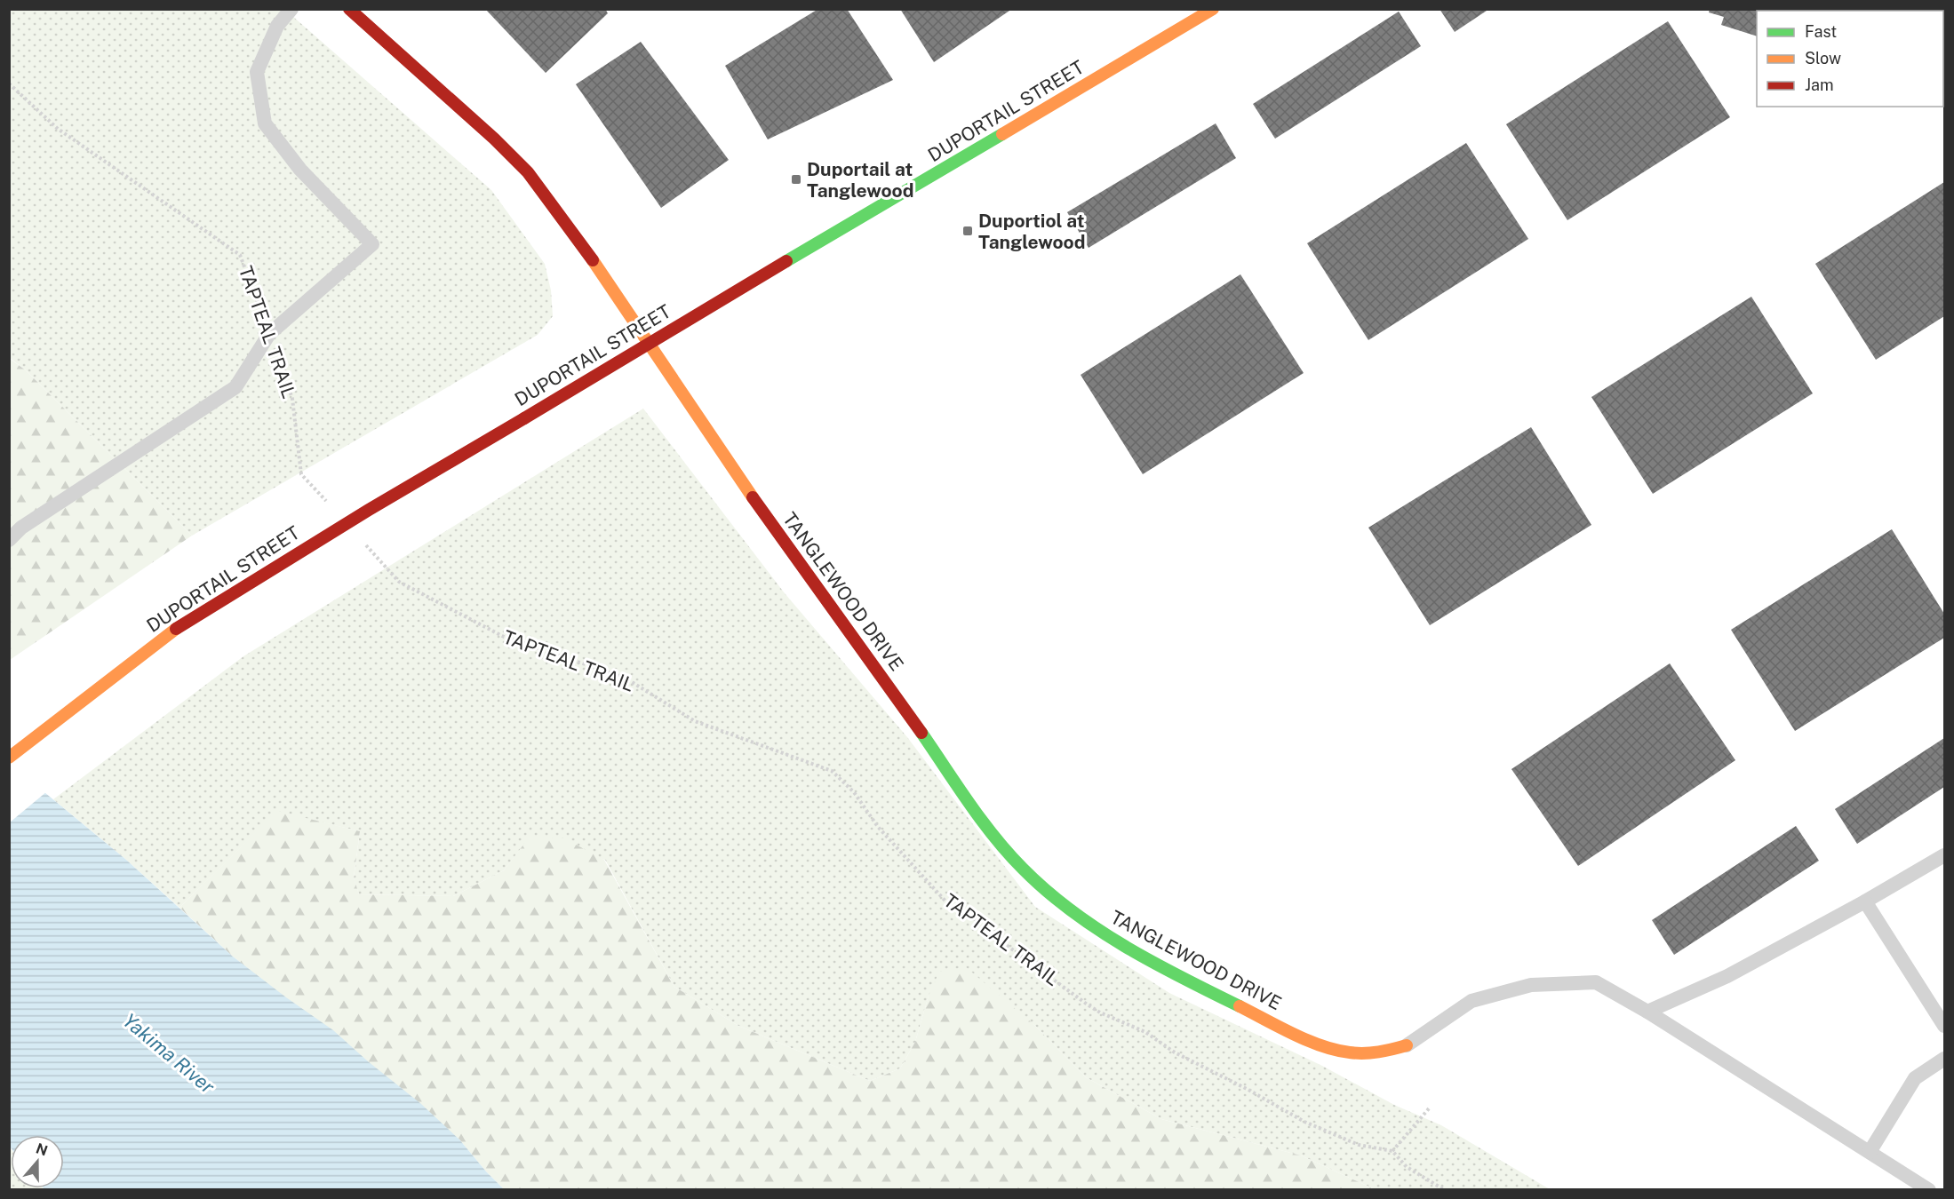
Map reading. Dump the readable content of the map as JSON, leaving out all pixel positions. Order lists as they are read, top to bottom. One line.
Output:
{"streets":{"street":["DUPORTAIL STREET","TANGLEWOOD DRIVE"],"path":["TAPTEAL TRAIL"]},"crossings":[["DUPORTAIL STREET","TANGLEWOOD DRIVE"]],"water":["Yakima River"],"places":{"transit":["Duportail at Tanglewood","Duportiol at Tanglewood"]},"legend":["Fast","Slow","Jam"],"north":"top"}
